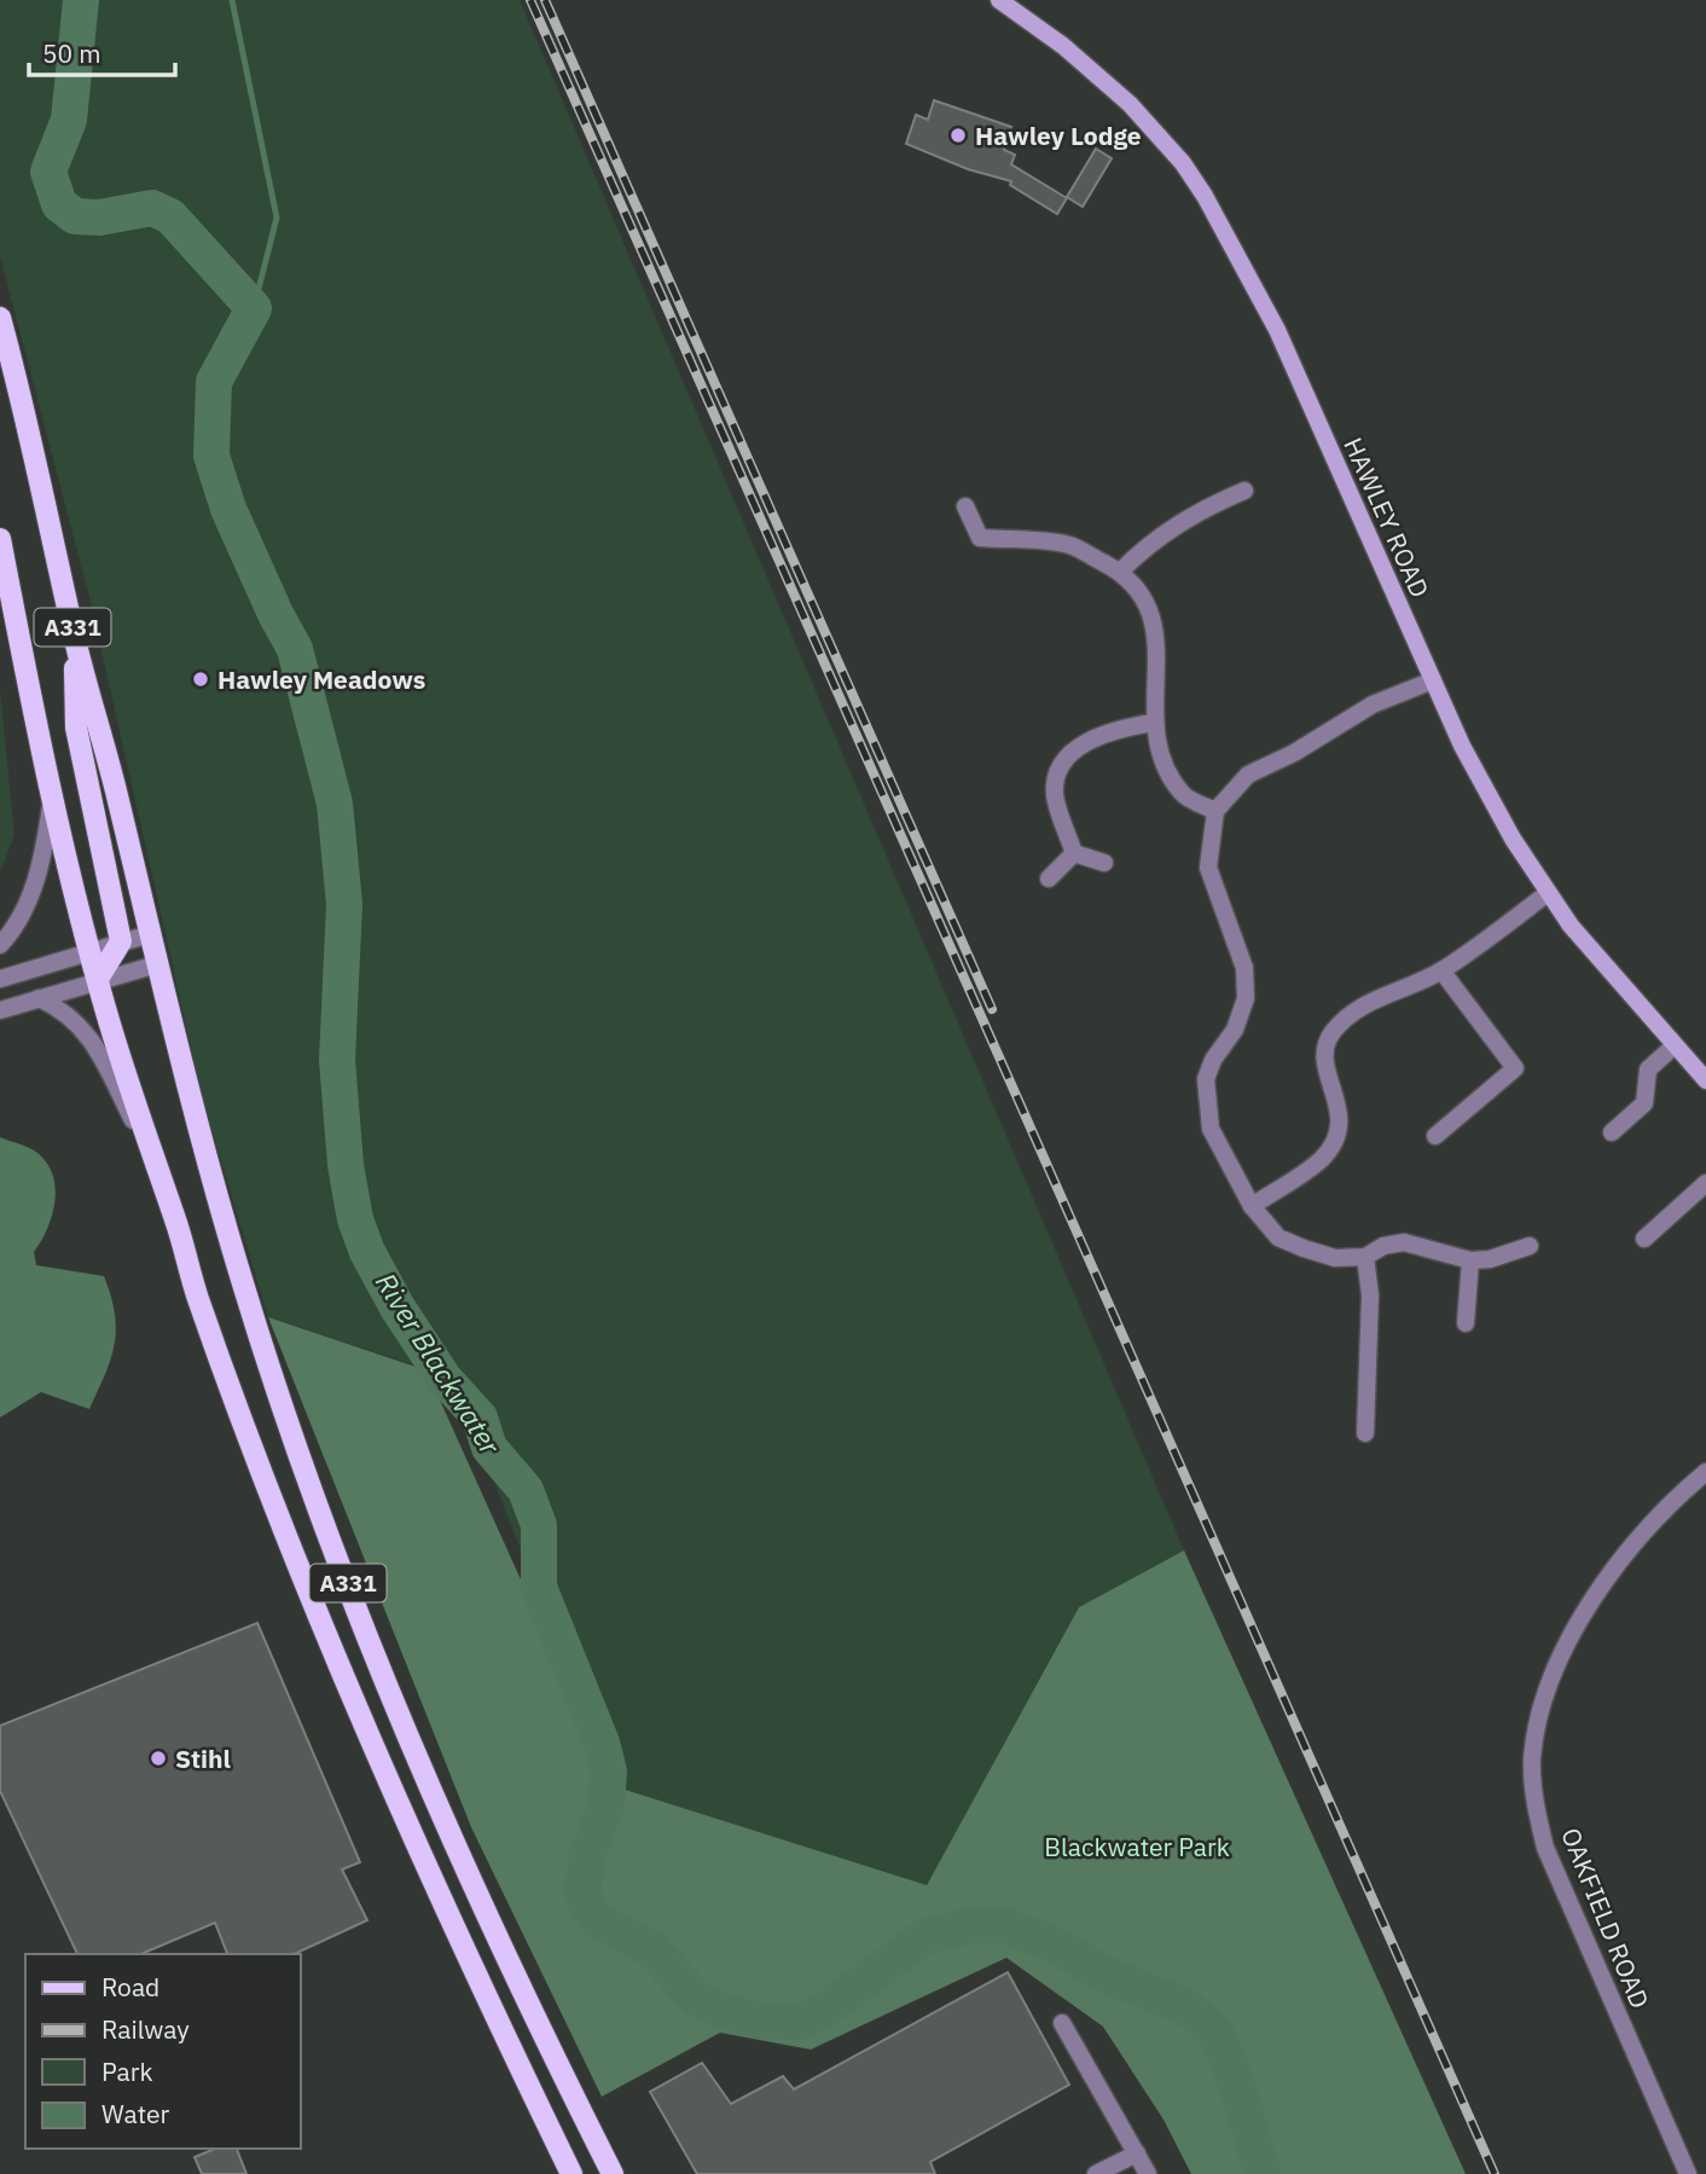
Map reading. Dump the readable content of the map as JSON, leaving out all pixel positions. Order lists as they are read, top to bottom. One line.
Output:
{"streets":{"main road":["HAWLEY ROAD","A331"],"street":["OAKFIELD ROAD"]},"water":["River Blackwater"],"parks":["Blackwater Park"],"places":["Hawley Lodge","Hawley Meadows","Stihl"],"legend":["Road","Railway","Park","Water"],"scale_bar":"50 m"}
